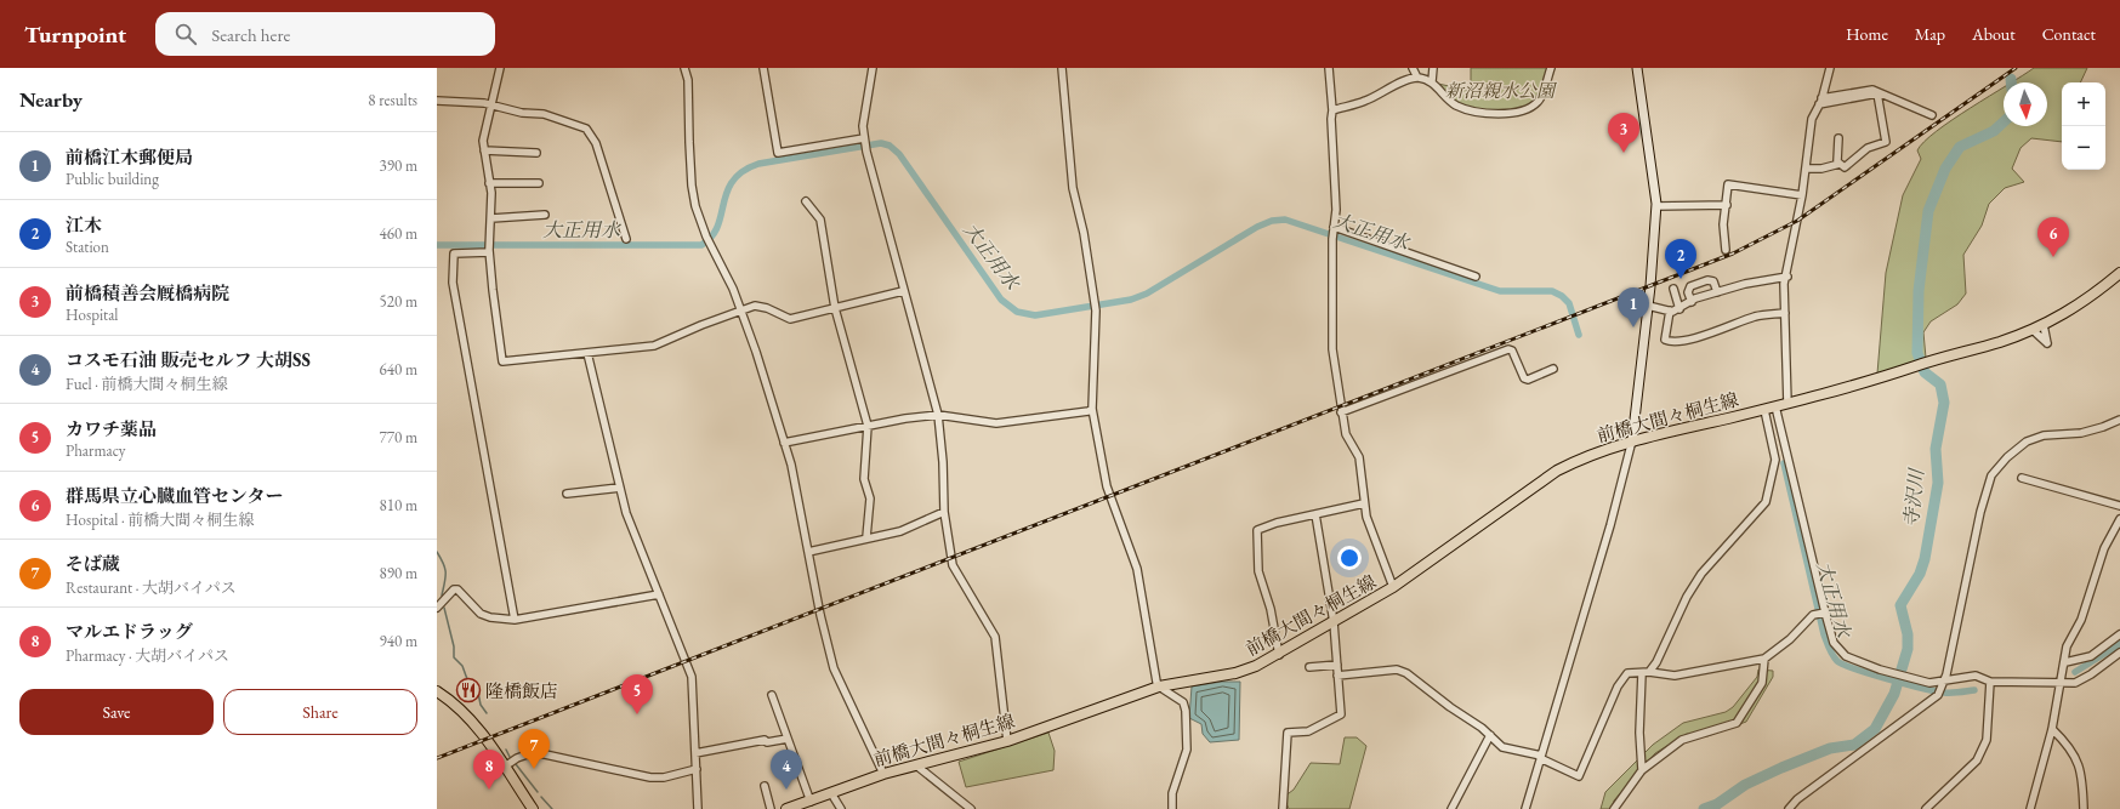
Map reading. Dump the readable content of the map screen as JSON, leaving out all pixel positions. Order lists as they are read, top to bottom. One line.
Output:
{"streets":{"main road":["前橋大間々桐生線"]},"water":["大正用水","寺沢川"],"parks":["新沼親水公園"],"places":{"restaurant":["隆橋飯店"]},"north":"bottom","page":{"header":"Turnpoint","search":"Search here","nav":["Home","Map","About","Contact"],"heading":["Nearby","8 results"],"map_buttons":["+","−"],"pins":["3","6","2","1","5","7","4","8"],"list":[{"mark":"1","name":"前橋江木郵便局","note":"Public building","value":"390 m"},{"mark":"2","name":"江木","note":"Station","value":"460 m"},{"mark":"3","name":"前橋積善会厩橋病院","note":"Hospital","value":"520 m"},{"mark":"4","name":"コスモ石油 販売セルフ 大胡SS","note":"Fuel · 前橋大間々桐生線","value":"640 m"},{"mark":"5","name":"カワチ薬品","note":"Pharmacy","value":"770 m"},{"mark":"6","name":"群馬県立心臓血管センター","note":"Hospital · 前橋大間々桐生線","value":"810 m"},{"mark":"7","name":"そば蔵","note":"Restaurant · 大胡バイパス","value":"890 m"},{"mark":"8","name":"マルエドラッグ","note":"Pharmacy · 大胡バイパス","value":"940 m"}],"buttons":["Save","Share"]}}
